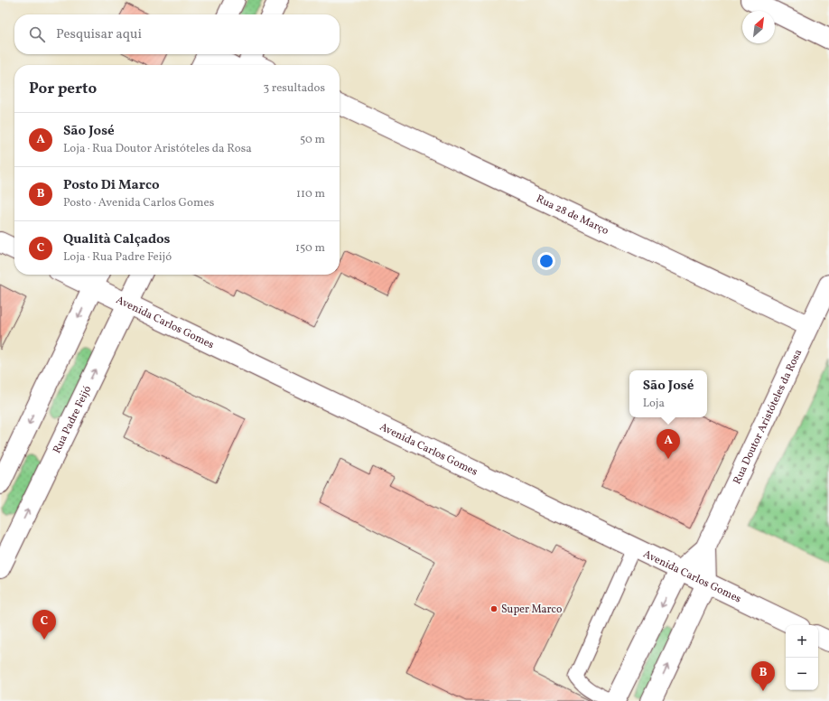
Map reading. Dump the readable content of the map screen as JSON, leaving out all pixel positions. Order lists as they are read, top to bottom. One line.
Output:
{"streets":{"street":["Rua 28 de Março","Avenida Carlos Gomes","Rua Doutor Aristóteles da Rosa","Rua Padre Feijó"]},"crossings":[["Rua 28 de Março","Rua Doutor Aristóteles da Rosa"],["Avenida Carlos Gomes","Rua Doutor Aristóteles da Rosa"],["Avenida Carlos Gomes","Rua Padre Feijó"]],"places":["Super Marco"],"north":"top right","page":{"search":"Pesquisar aqui","heading":["Por perto","3 resultados"],"list":[{"mark":"A","name":"São José","note":"Loja · Rua Doutor Aristóteles da Rosa","value":"50 m"},{"mark":"B","name":"Posto Di Marco","note":"Posto · Avenida Carlos Gomes","value":"110 m"},{"mark":"C","name":"Qualità Calçados","note":"Loja · Rua Padre Feijó","value":"150 m"}],"popup":["São José","Loja"],"pins":["A","C","B"],"map_buttons":["+","−"]}}
